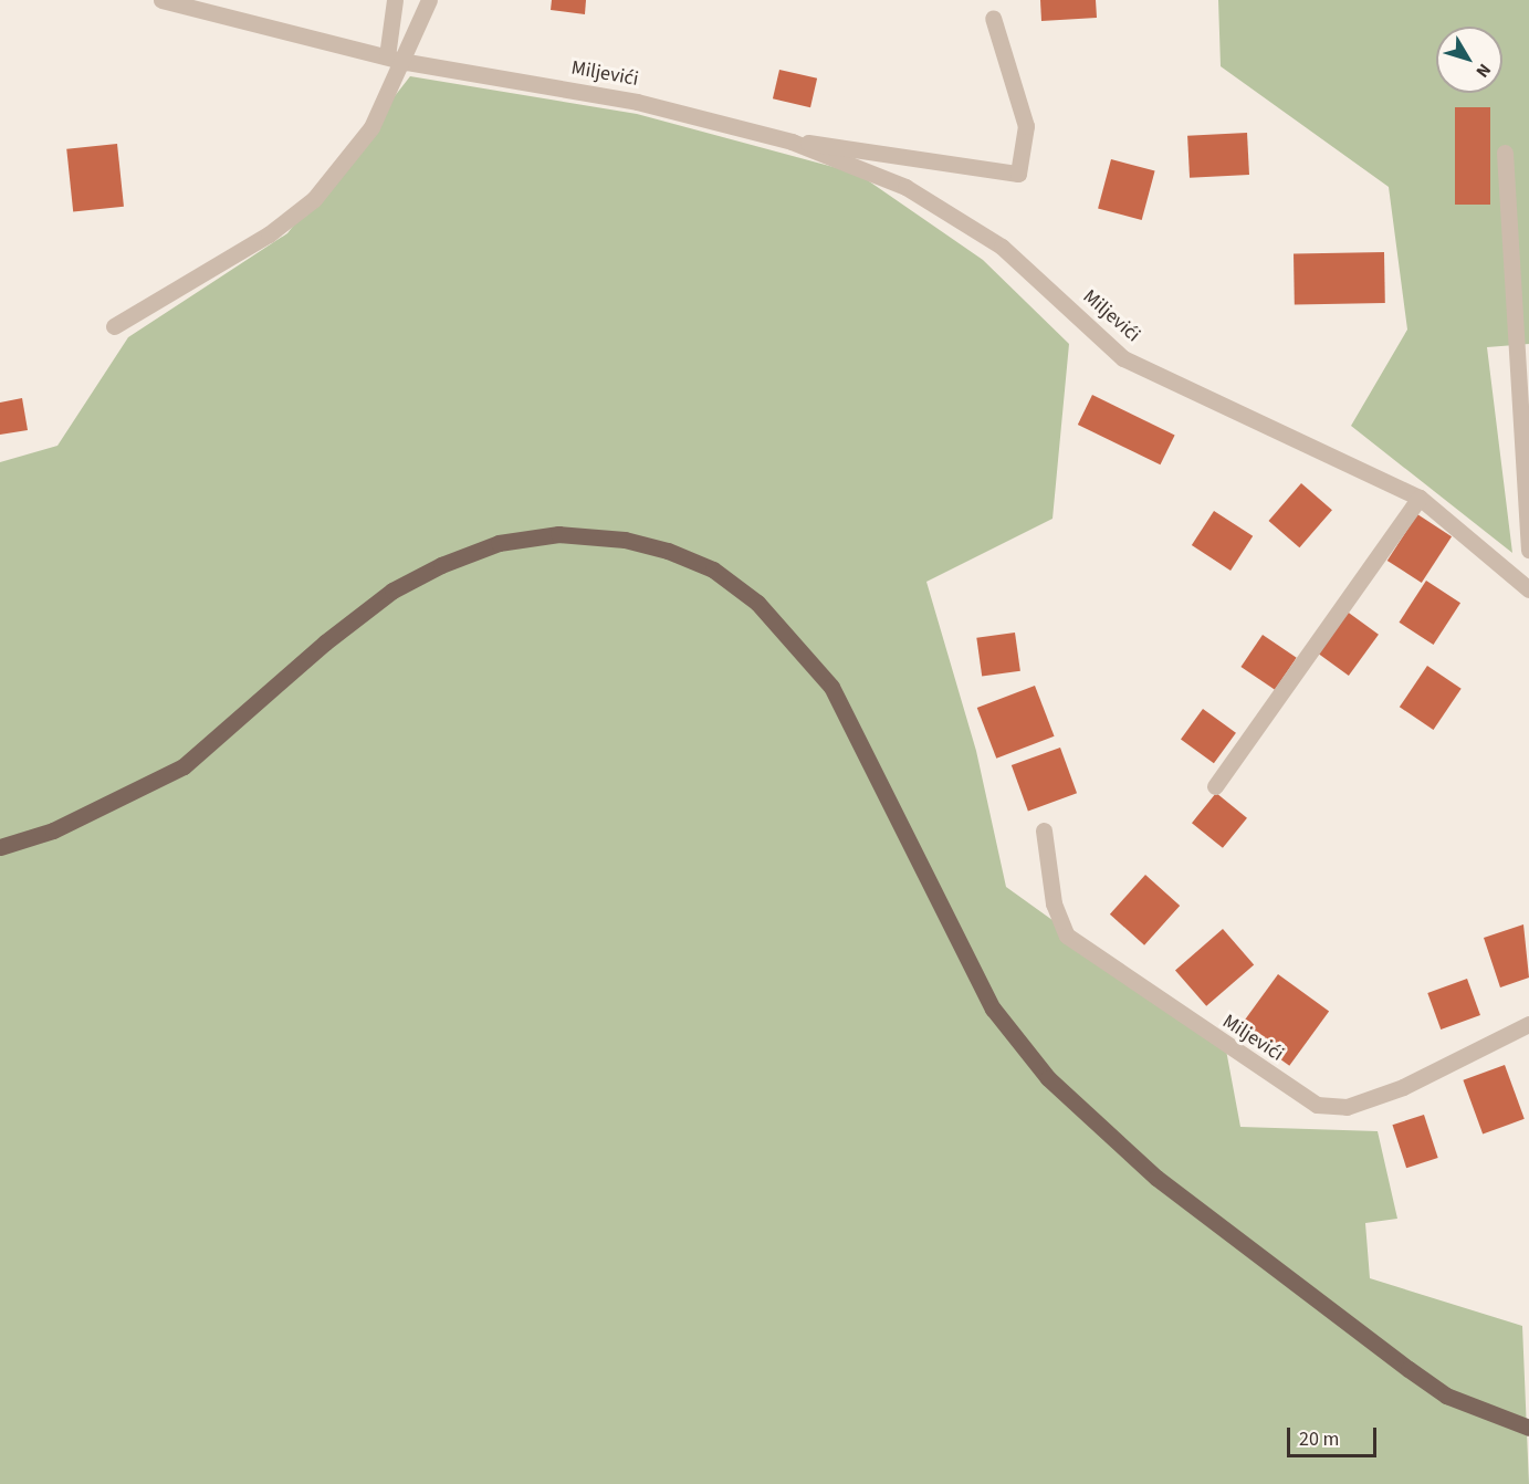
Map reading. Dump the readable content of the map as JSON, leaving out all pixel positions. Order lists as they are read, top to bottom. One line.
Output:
{"streets":{"street":["Miljevići"]},"scale_bar":"20 m","north":"bottom right"}
